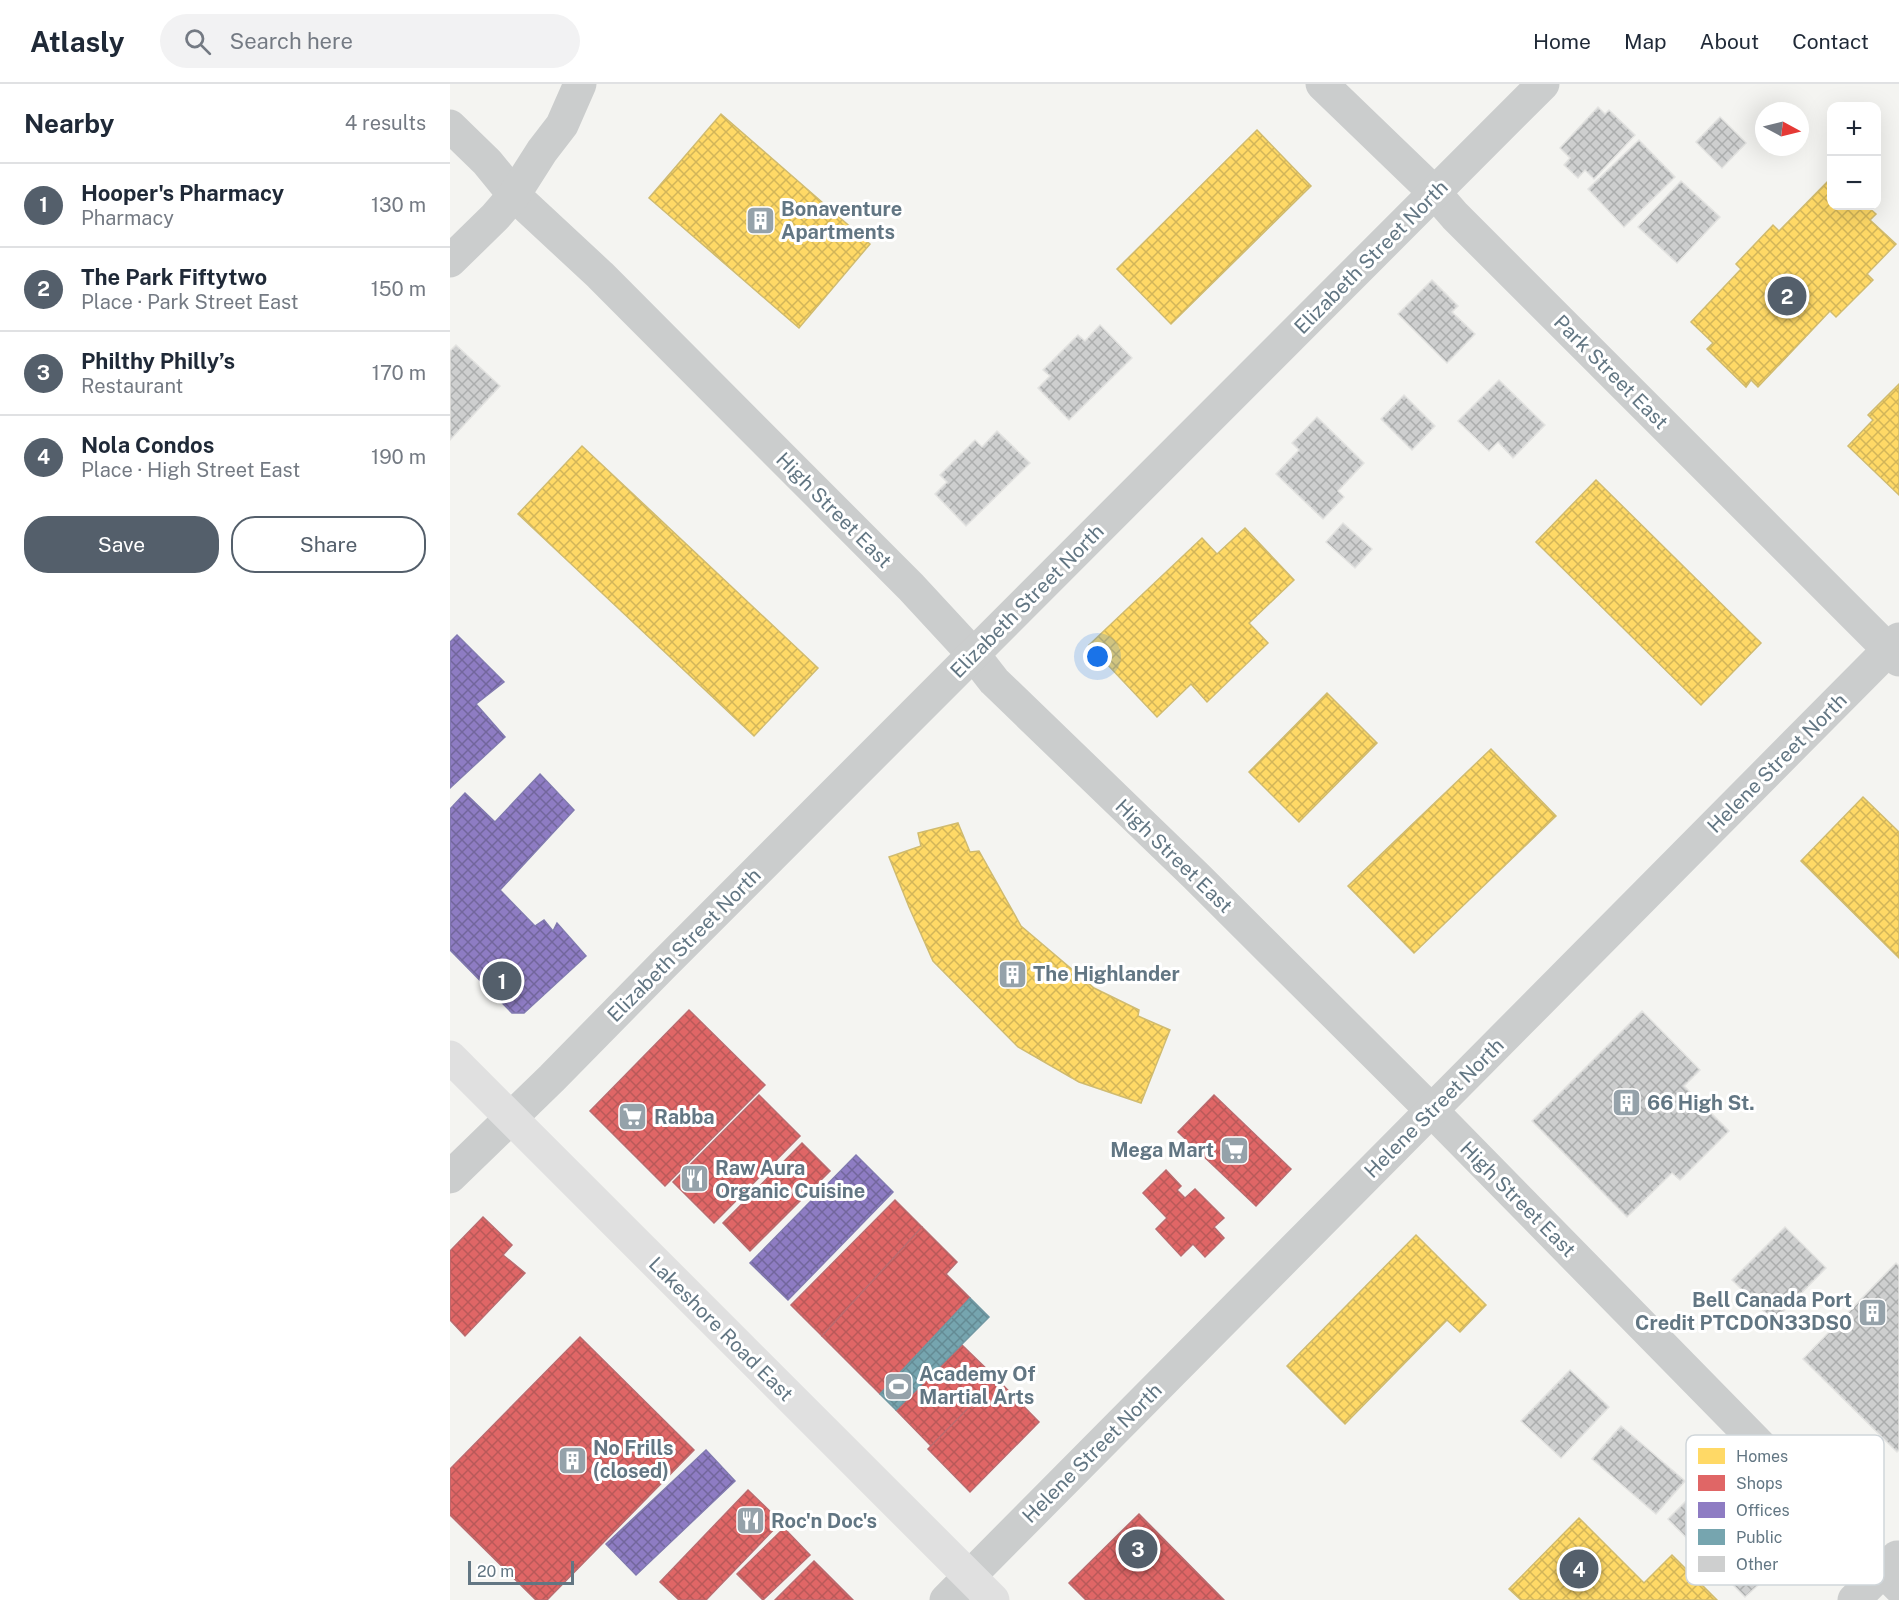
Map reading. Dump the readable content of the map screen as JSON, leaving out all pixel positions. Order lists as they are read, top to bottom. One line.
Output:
{"streets":{"main road":["Lakeshore Road East"],"street":["Elizabeth Street North","Park Street East","High Street East","Helene Street North"]},"crossings":[["Elizabeth Street North","Park Street East"],["Elizabeth Street North","High Street East"],["Elizabeth Street North","Lakeshore Road East"],["Park Street East","Helene Street North"],["High Street East","Helene Street North"],["Helene Street North","Lakeshore Road East"]],"places":{"building":["Bonaventure Apartments","The Highlander","66 High St.","Bell Canada Port Credit PTCDON33DS0","No Frills (closed)"],"supermarket":["Rabba","Mega Mart"],"restaurant":["Raw Aura Organic Cuisine","Roc'n Doc's"],"sports":["Academy Of Martial Arts"]},"legend":["Homes","Shops","Offices","Public","Other"],"scale_bar":"20 m","north":"right","page":{"header":"Atlasly","search":"Search here","nav":["Home","Map","About","Contact"],"heading":["Nearby","4 results"],"map_buttons":["+","−"],"list":[{"mark":"1","name":"Hooper's Pharmacy","note":"Pharmacy","value":"130 m"},{"mark":"2","name":"The Park Fiftytwo","note":"Place · Park Street East","value":"150 m"},{"mark":"3","name":"Philthy Philly’s","note":"Restaurant","value":"170 m"},{"mark":"4","name":"Nola Condos","note":"Place · High Street East","value":"190 m"}],"pins":["2","1","3","4"],"buttons":["Save","Share"],"scale":"20 m"}}
